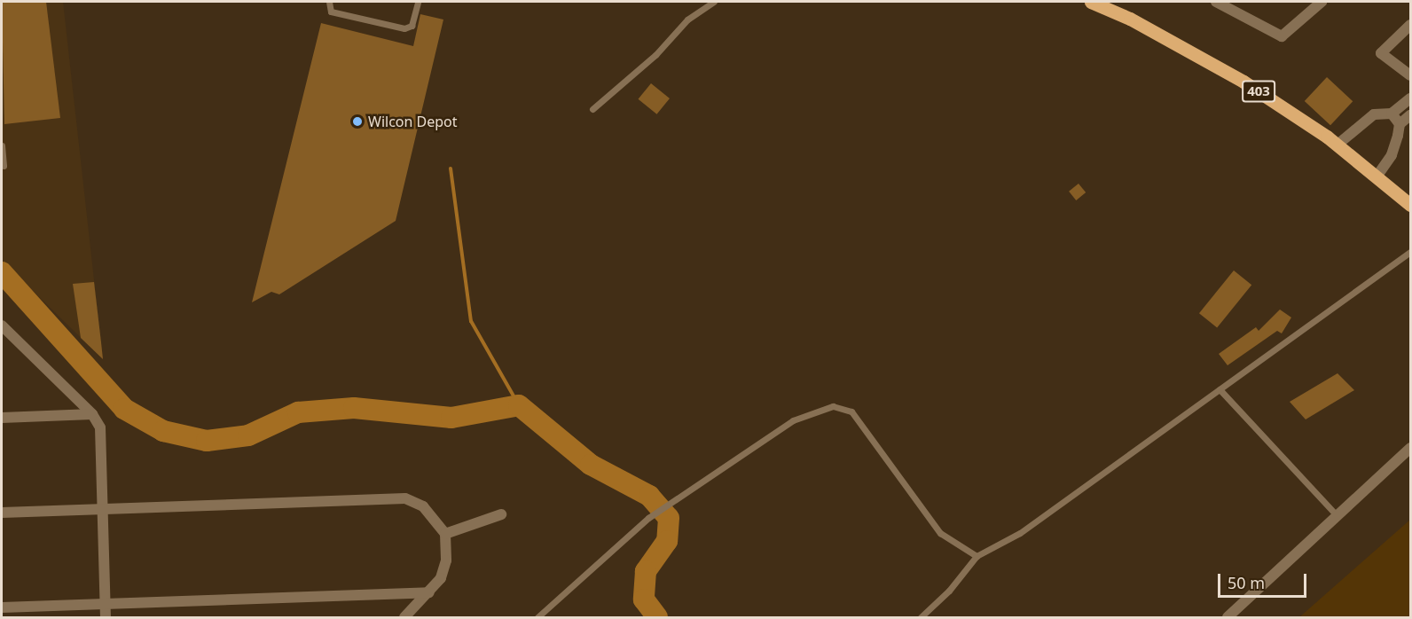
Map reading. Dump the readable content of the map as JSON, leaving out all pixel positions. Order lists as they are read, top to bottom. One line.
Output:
{"streets":{"main road":["403"]},"places":["Wilcon Depot"],"scale_bar":"50 m"}
